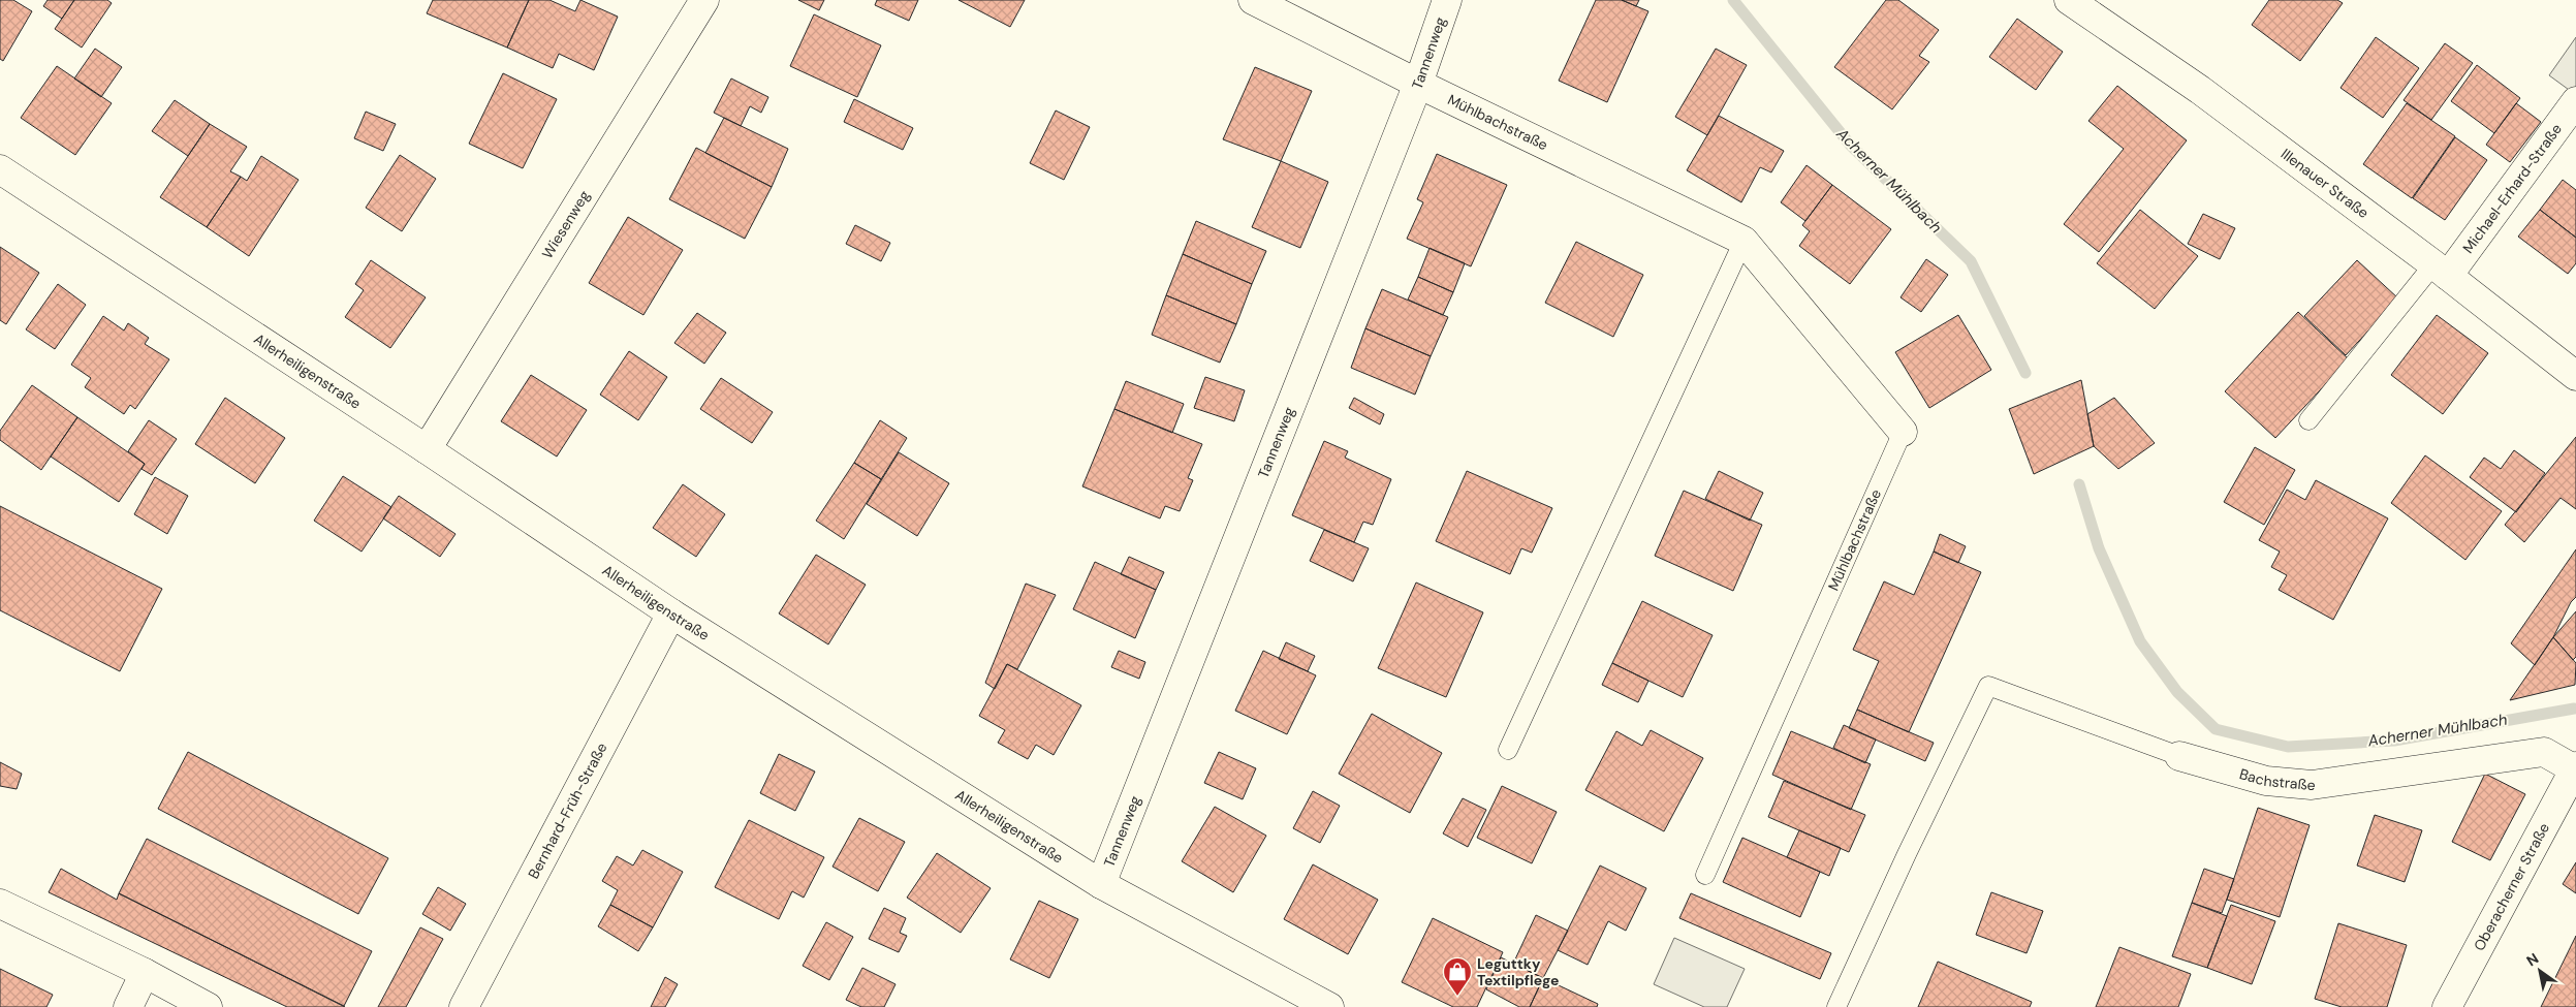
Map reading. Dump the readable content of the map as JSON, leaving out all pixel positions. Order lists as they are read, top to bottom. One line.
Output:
{"streets":{"street":["Tannenweg","Mühlbachstraße","Illenauer Straße","Michael-Erhard-Straße","Wiesenweg","Allerheiligenstraße","Bachstraße","Bernhard-Früh-Straße","Oberacherner Straße"]},"crossings":[["Tannenweg","Mühlbachstraße"],["Tannenweg","Allerheiligenstraße"],["Illenauer Straße","Michael-Erhard-Straße"],["Wiesenweg","Allerheiligenstraße"],["Allerheiligenstraße","Bernhard-Früh-Straße"],["Bachstraße","Oberacherner Straße"]],"water":["Acherner Mühlbach"],"places":{"shop":["Leguttky Textilpflege"]},"north":"top left"}
